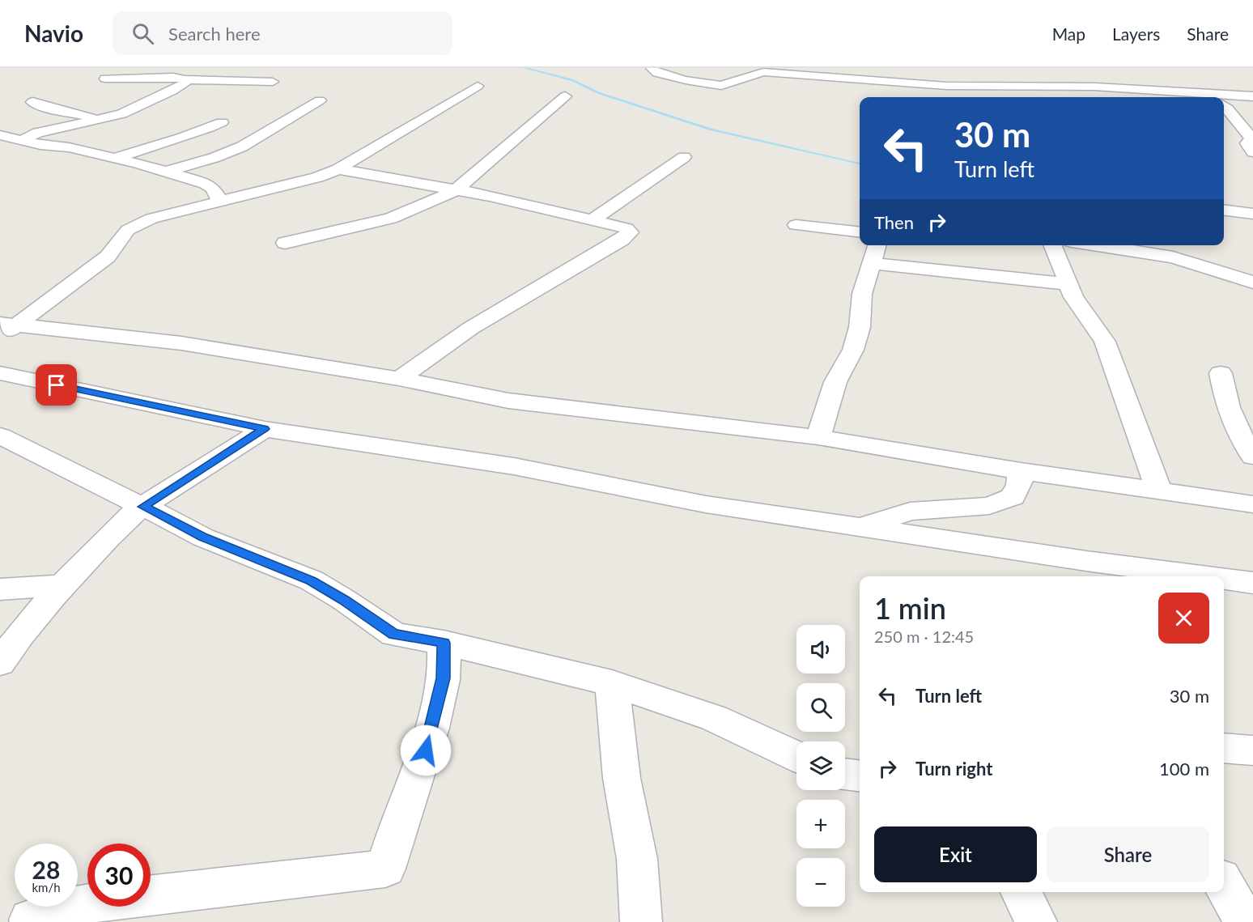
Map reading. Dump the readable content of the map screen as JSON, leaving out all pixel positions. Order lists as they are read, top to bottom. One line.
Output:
{"page":{"header":"Navio","search":"Search here","nav":["Map","Layers","Share"],"turn":["30 m","Turn left"],"then":"Then","heading":["1 min","250 m · 12:45"],"map_buttons":["+","−"],"list":[{"name":"Turn left","value":"30 m"},{"name":"Turn right","value":"100 m"}],"buttons":["Exit","Share"],"speed":"28 km/h","limit":"30"}}
